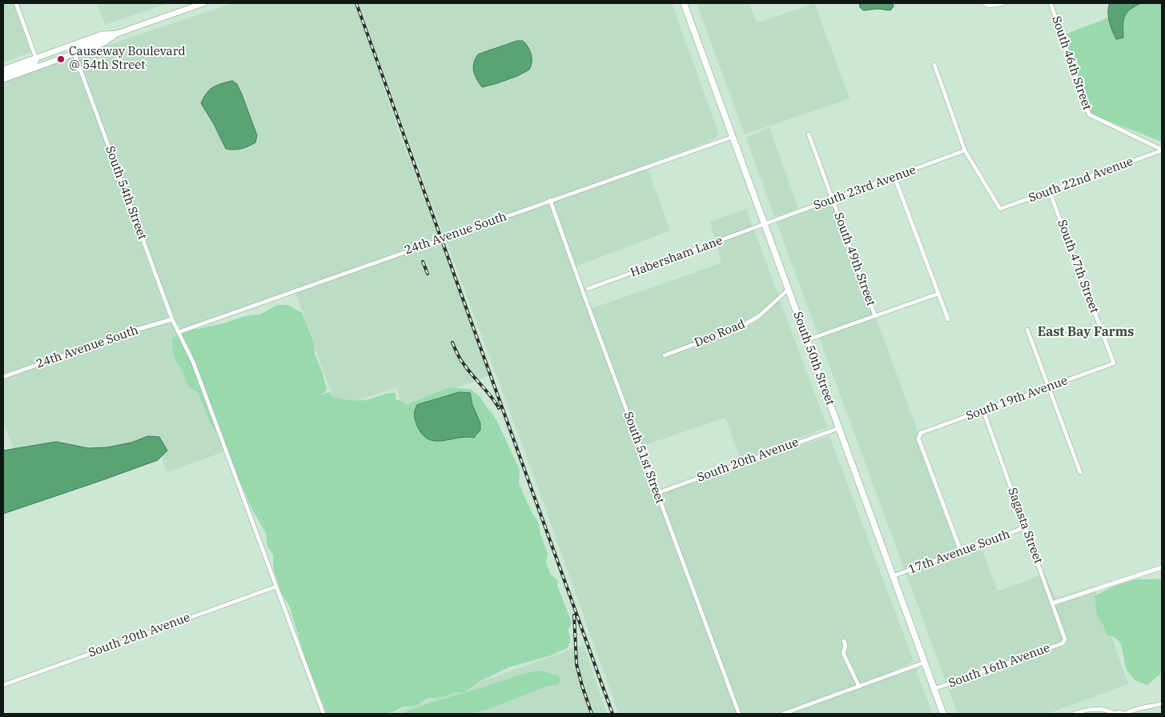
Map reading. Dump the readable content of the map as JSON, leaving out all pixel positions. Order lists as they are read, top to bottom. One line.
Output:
{"streets":{"main road":["South 50th Street"],"street":["South 46th Street","South 22nd Avenue","South 23rd Avenue","South 54th Street","24th Avenue South","Habersham Lane","South 49th Street","South 47th Street","Deo Road","South 19th Avenue","South 51st Street","South 20th Avenue","Sagasta Street","17th Avenue South","South 16th Avenue"]},"crossings":[["South 46th Street","South 22nd Avenue"],["South 22nd Avenue","South 23rd Avenue"],["South 22nd Avenue","South 47th Street"],["South 23rd Avenue","Habersham Lane"],["South 23rd Avenue","South 49th Street"],["South 23rd Avenue","South 50th Street"],["South 54th Street","24th Avenue South"],["South 54th Street","South 20th Avenue"],["24th Avenue South","South 50th Street"],["24th Avenue South","South 51st Street"],["Habersham Lane","South 50th Street"],["South 47th Street","South 19th Avenue"],["Deo Road","South 50th Street"],["South 50th Street","South 20th Avenue"],["South 50th Street","17th Avenue South"],["South 50th Street","South 16th Avenue"],["South 19th Avenue","Sagasta Street"],["South 19th Avenue","17th Avenue South"],["South 51st Street","South 20th Avenue"],["Sagasta Street","17th Avenue South"],["Sagasta Street","South 16th Avenue"]],"districts":["East Bay Farms"],"places":["Causeway Boulevard @ 54th Street"]}
